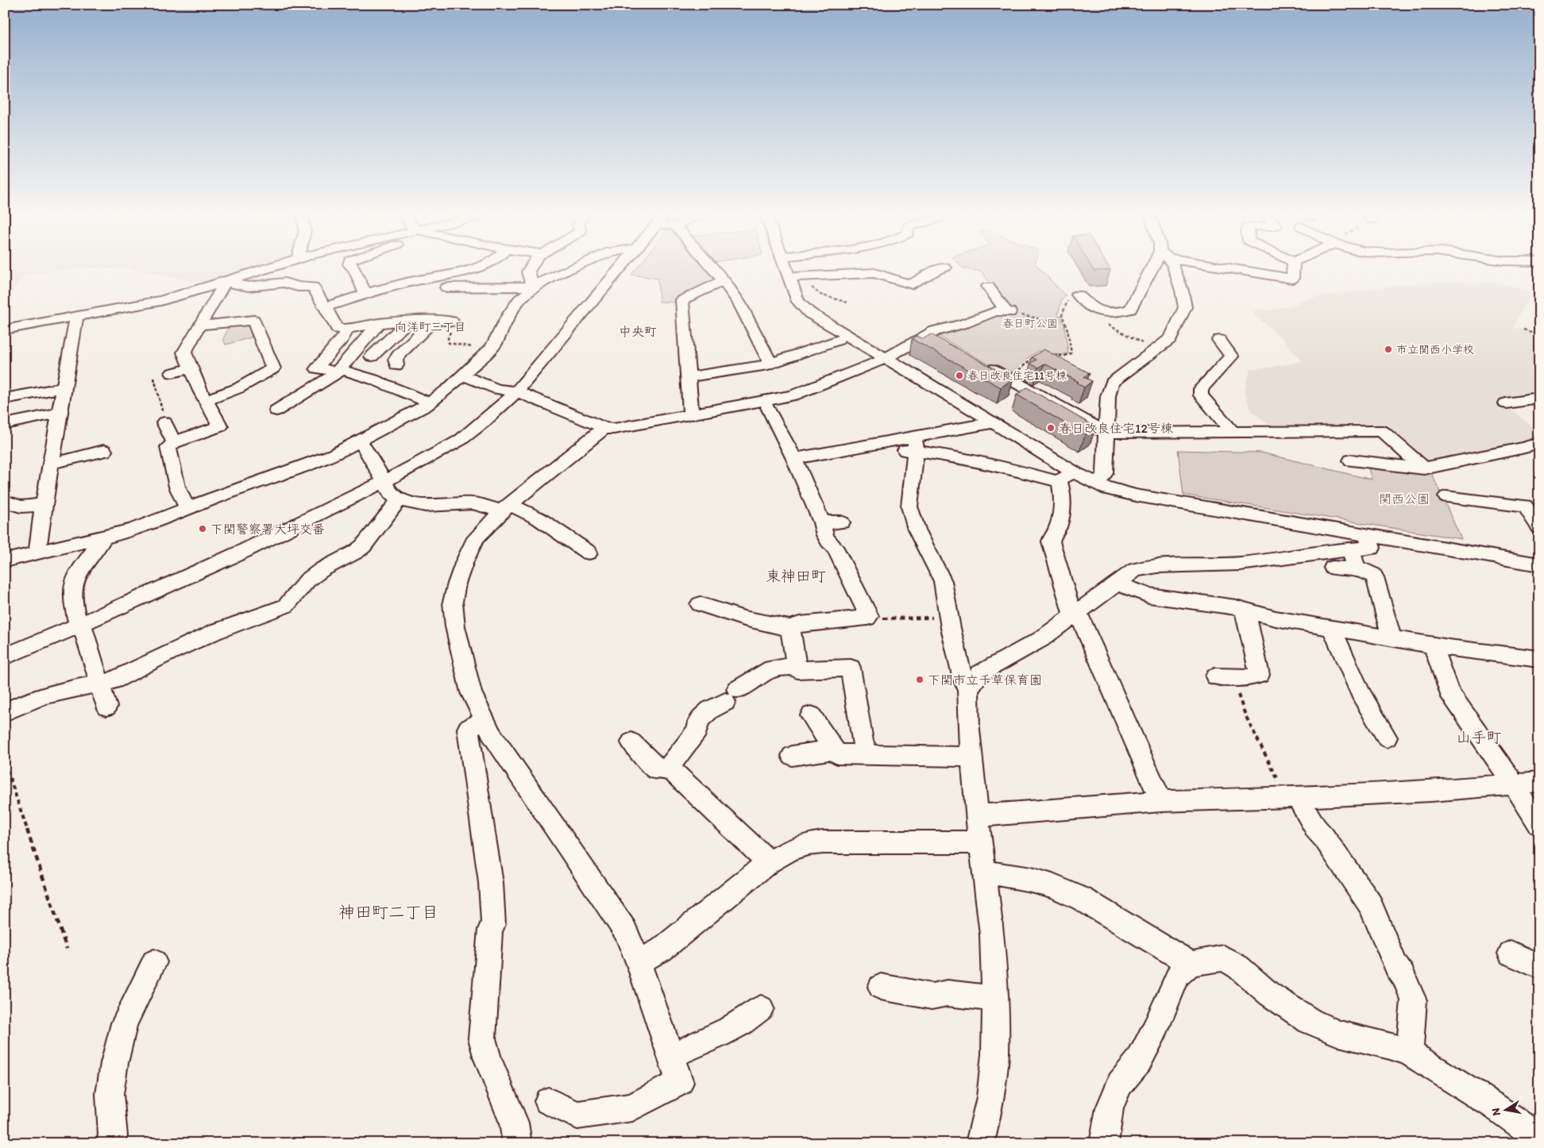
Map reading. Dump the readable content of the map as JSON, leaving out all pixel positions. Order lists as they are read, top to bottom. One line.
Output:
{"districts":["向洋町三丁目","中央町","東神田町","山手町","神田町二丁目"],"parks":["春日町公園","関西公園"],"places":["市立関西小学校","春日改良住宅11号棟","春日改良住宅12号棟","下関警察署大坪交番","下関市立千草保育園"],"north":"left"}
